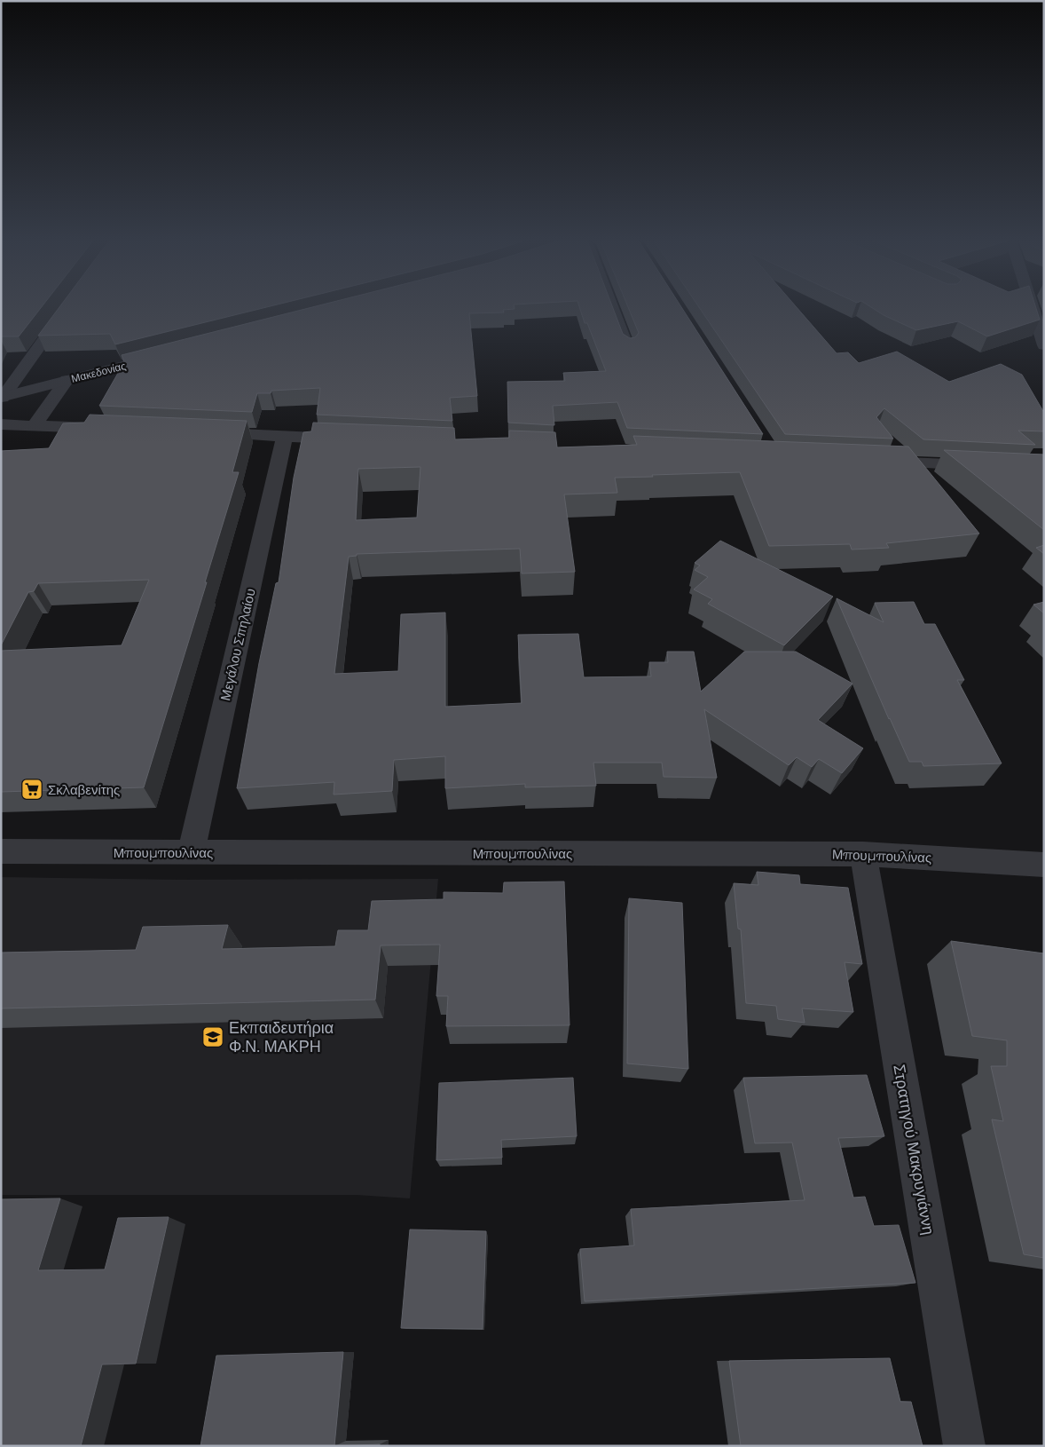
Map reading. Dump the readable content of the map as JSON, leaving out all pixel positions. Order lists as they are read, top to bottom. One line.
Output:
{"streets":{"street":["Μακεδονίας","Μεγάλου Σπηλαίου","Μπουμπουλίνας","Στρατηγού Μακρυγιάννη"]},"crossings":[["Μεγάλου Σπηλαίου","Μπουμπουλίνας"],["Μπουμπουλίνας","Στρατηγού Μακρυγιάννη"]],"places":{"supermarket":["Σκλαβενίτης"],"school or university":["Εκπαιδευτήρια Φ.Ν. ΜΑΚΡΗ"]}}
